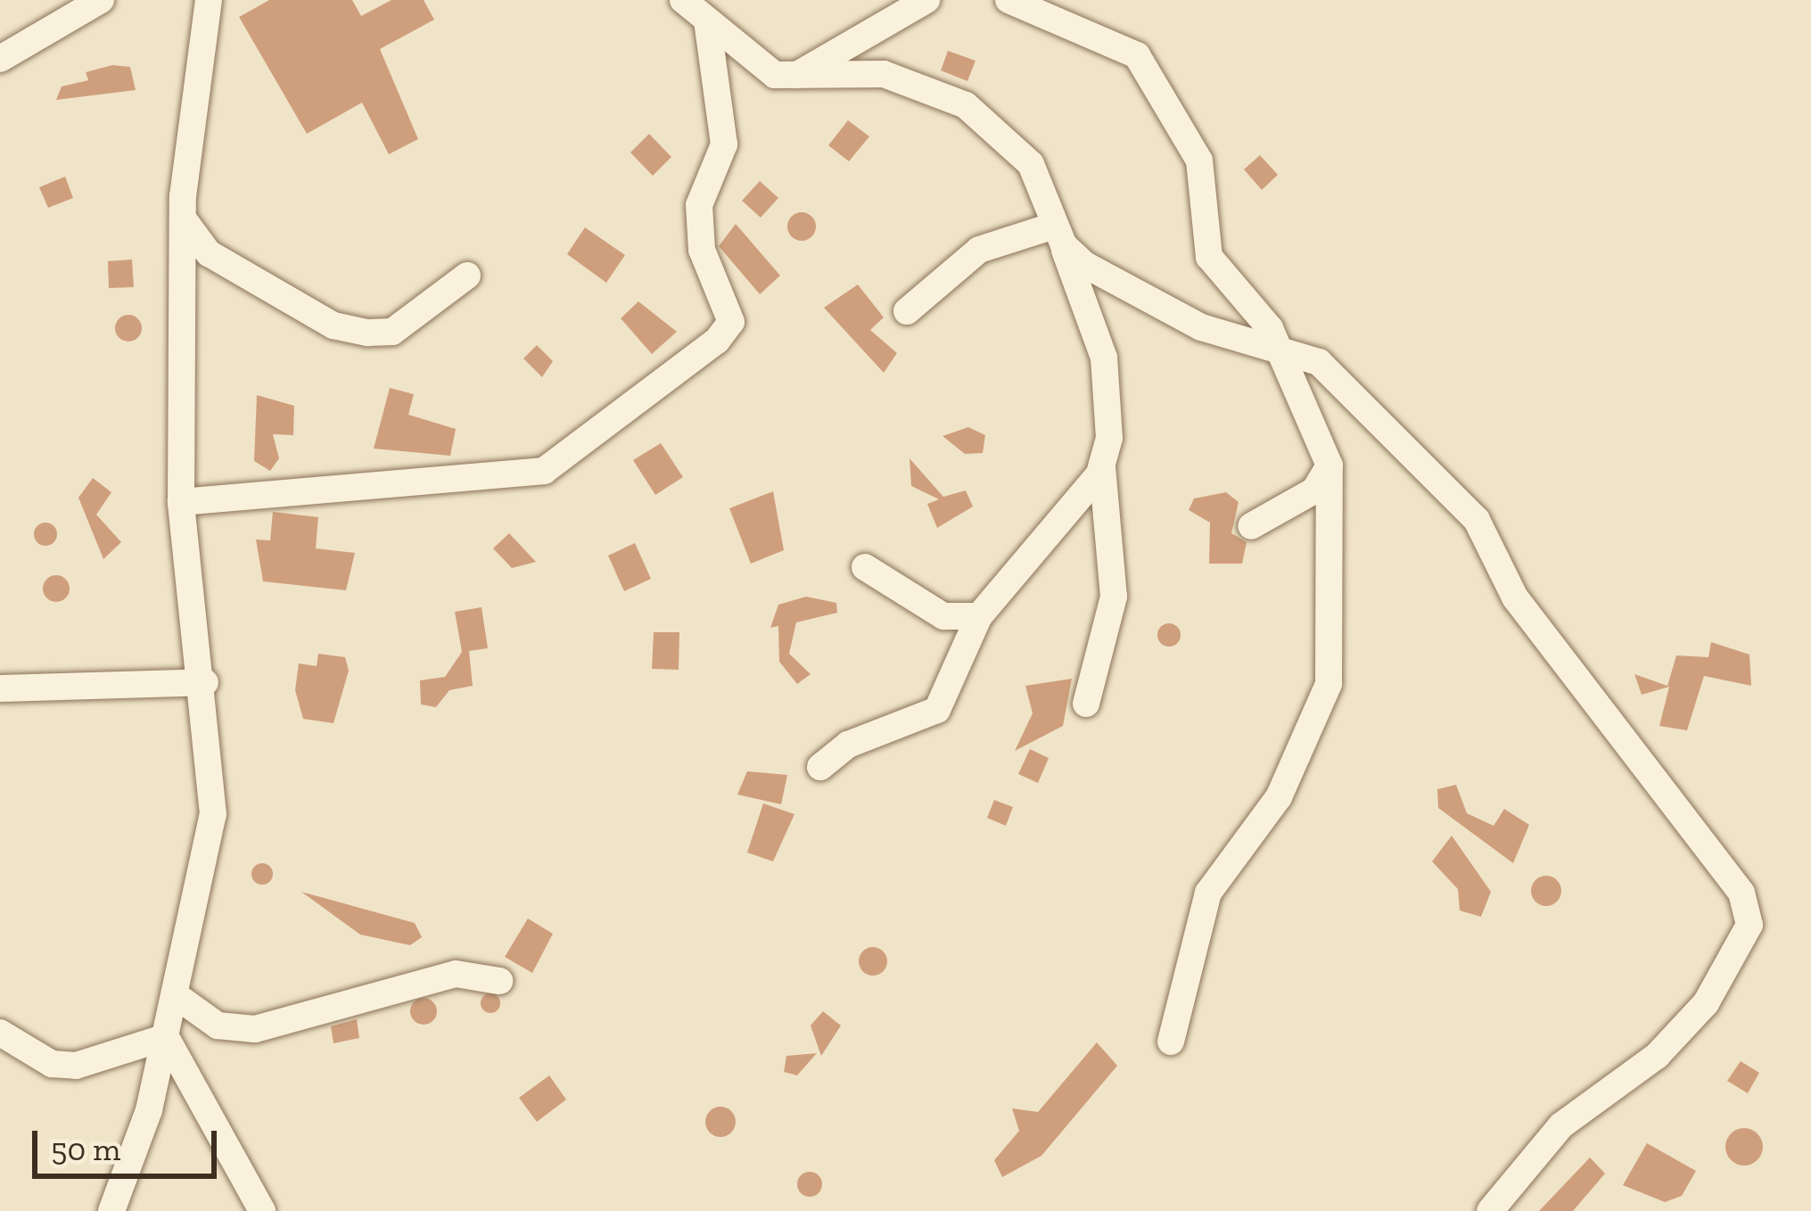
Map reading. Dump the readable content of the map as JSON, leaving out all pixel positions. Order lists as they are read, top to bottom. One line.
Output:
{"scale_bar":"50 m"}
